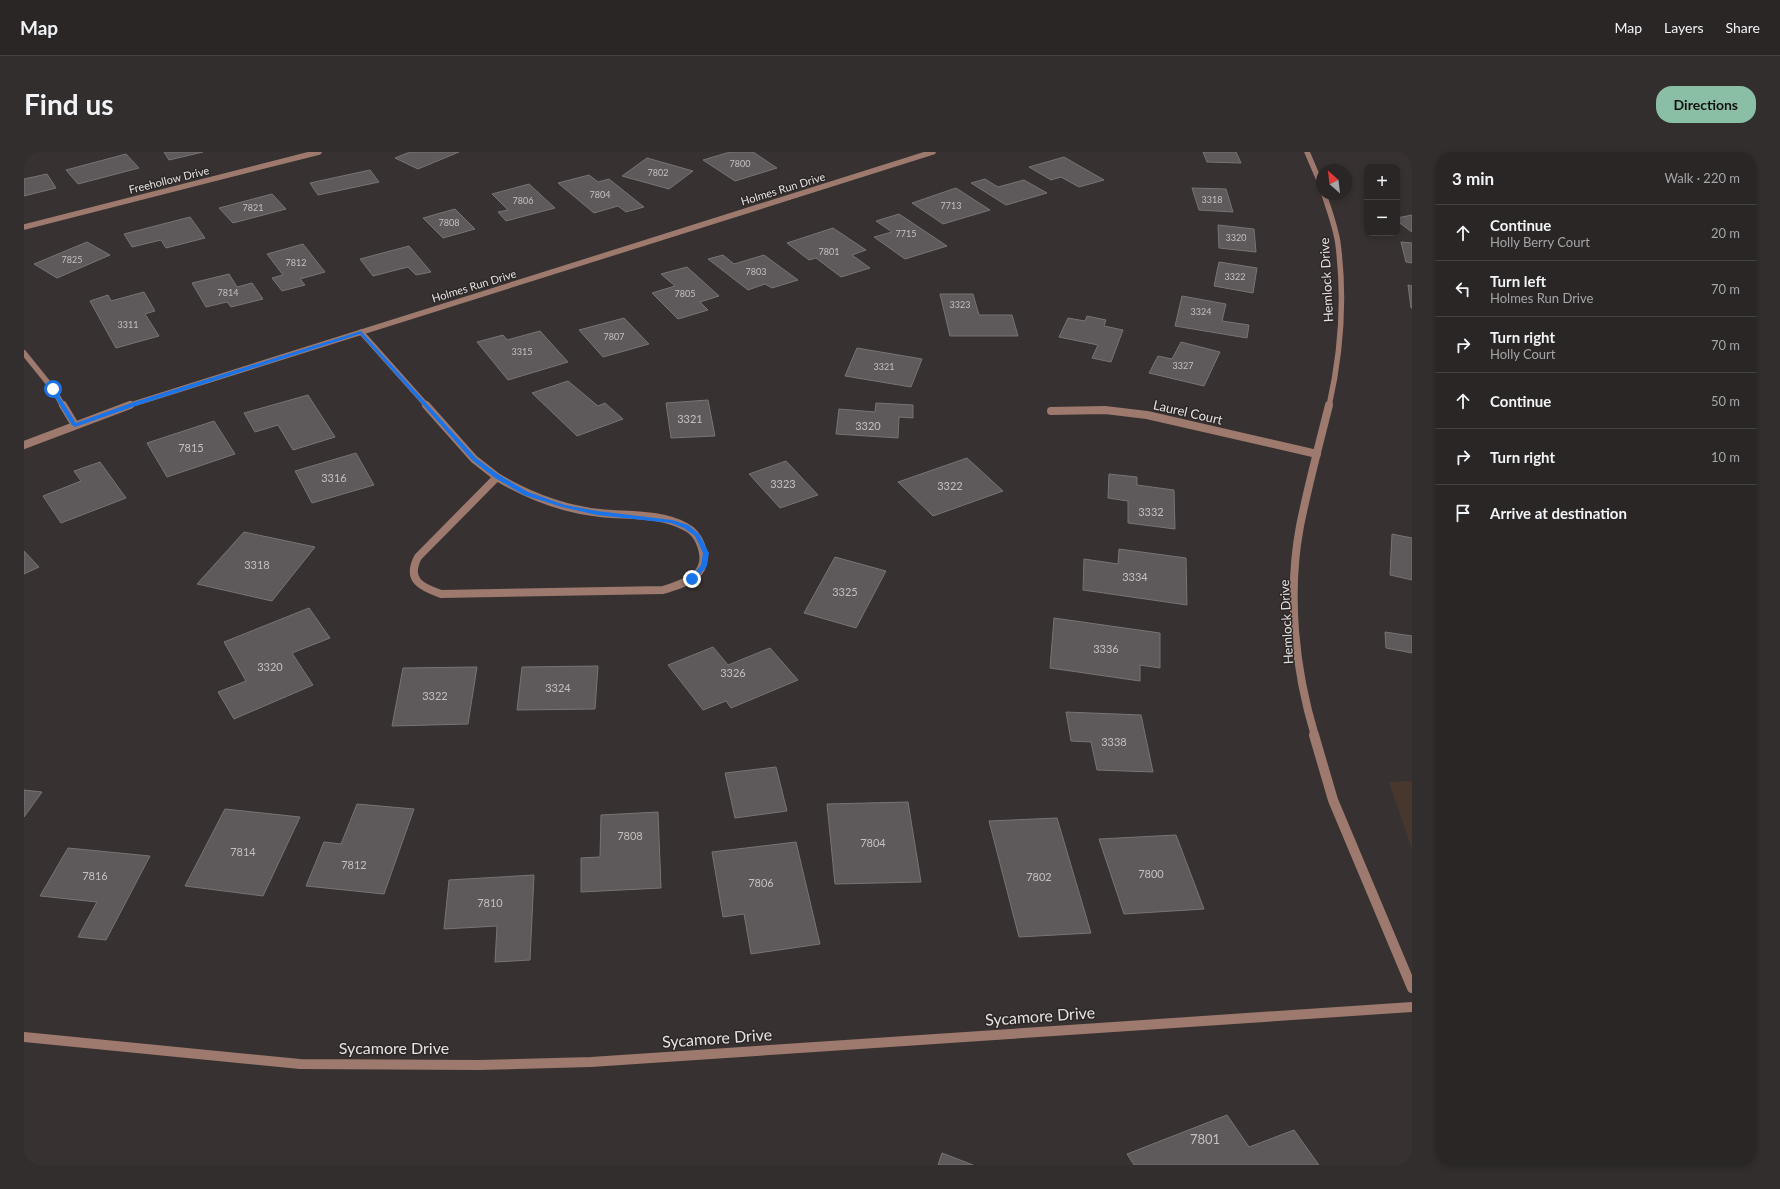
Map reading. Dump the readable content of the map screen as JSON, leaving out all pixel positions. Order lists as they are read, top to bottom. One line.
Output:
{"streets":{"street":["Freehollow Drive","Holmes Run Drive","Hemlock Drive","Laurel Court","Sycamore Drive"]},"crossings":[["Hemlock Drive","Laurel Court"]],"house_numbers":["7800","7802","7804","3318","7806","7713","7821","7808","7715","3320","7801","7825","7812","7803","3322","7814","7805","3323","3324","3311","7807","3315","3327","3321","3321","3320","7815","3316","3323","3322","3332","3318","3334","3325","3336","3320","3326","3324","3322","3338","7808","7804","7814","7812","7800","7816","7802","7806","7810","7801"],"north":"top left","page":{"header":"Map","nav":["Map","Layers","Share"],"buttons":"Directions","title":"Find us","heading":["3 min","Walk · 220 m"],"map_buttons":["+","−"],"list":[["Continue","Holly Berry Court","20 m"],["Turn left","Holmes Run Drive","70 m"],["Turn right","Holly Court","70 m"],["Continue","50 m"],["Turn right","10 m"],"Arrive at destination"]}}
